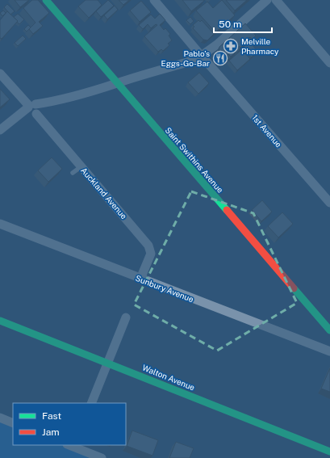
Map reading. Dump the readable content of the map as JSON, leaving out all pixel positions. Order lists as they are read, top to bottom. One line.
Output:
{"streets":{"street":["1st Avenue","Saint Swithins Avenue","Auckland Avenue","Sunbury Avenue","Walton Avenue"]},"crossings":[["Auckland Avenue","Sunbury Avenue"]],"places":{"pharmacy":["Melville Pharmacy"],"restaurant":["Pablo’s Eggs-Go-Bar"]},"legend":["Fast","Jam"],"scale_bar":"50 m"}
